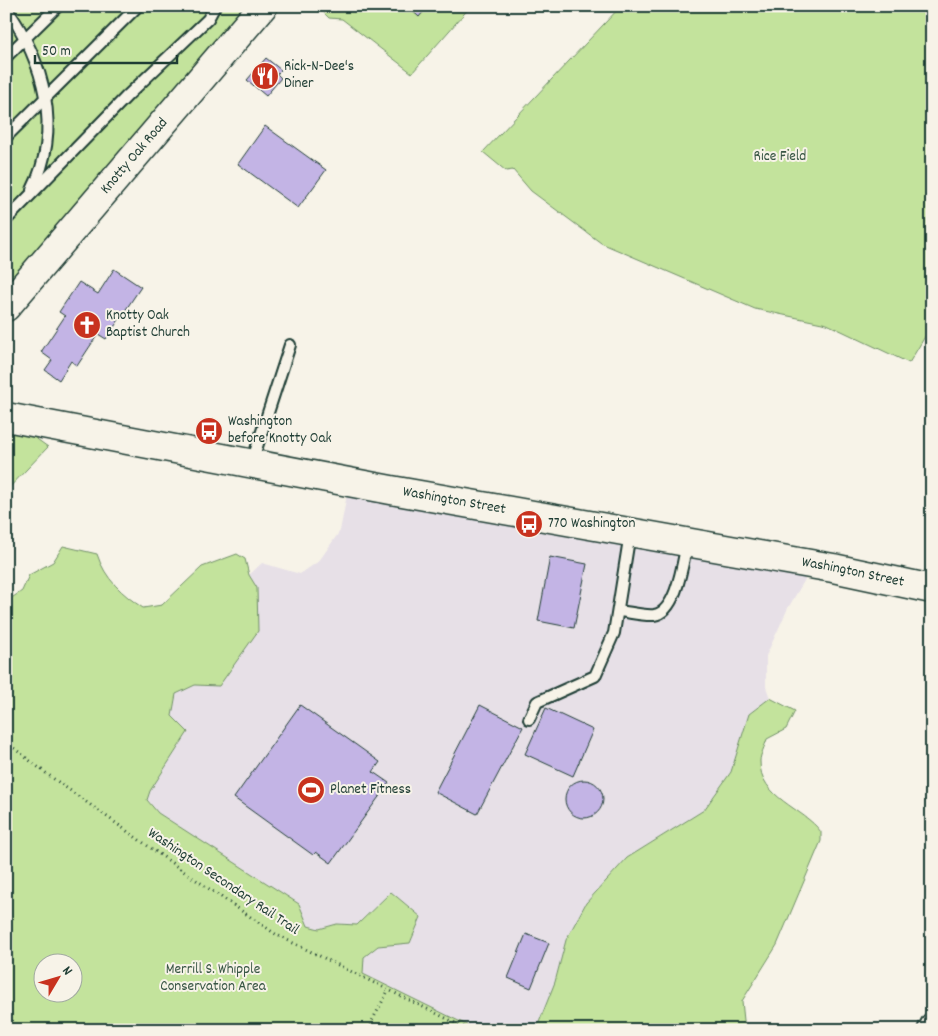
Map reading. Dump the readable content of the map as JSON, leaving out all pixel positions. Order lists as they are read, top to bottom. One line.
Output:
{"streets":{"main road":["Knotty Oak Road","Washington Street"],"path":["Washington Secondary Rail Trail"]},"parks":["Rice Field","Merrill S. Whipple Conservation Area"],"places":{"restaurant":["Rick-N-Dee's Diner"],"church":["Knotty Oak Baptist Church"],"bus stop":["Washington before Knotty Oak","770 Washington"],"sports":["Planet Fitness"]},"scale_bar":"50 m","north":"top right"}
